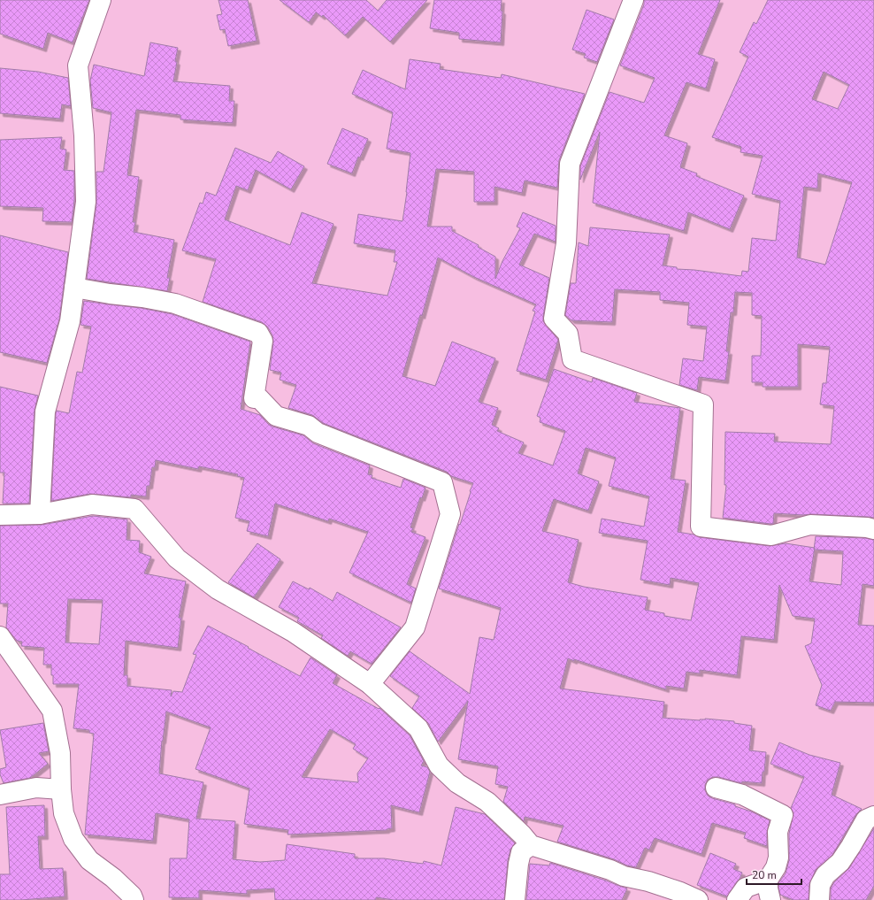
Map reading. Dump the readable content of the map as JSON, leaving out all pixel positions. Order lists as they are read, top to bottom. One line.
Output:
{"scale_bar":"20 m"}
